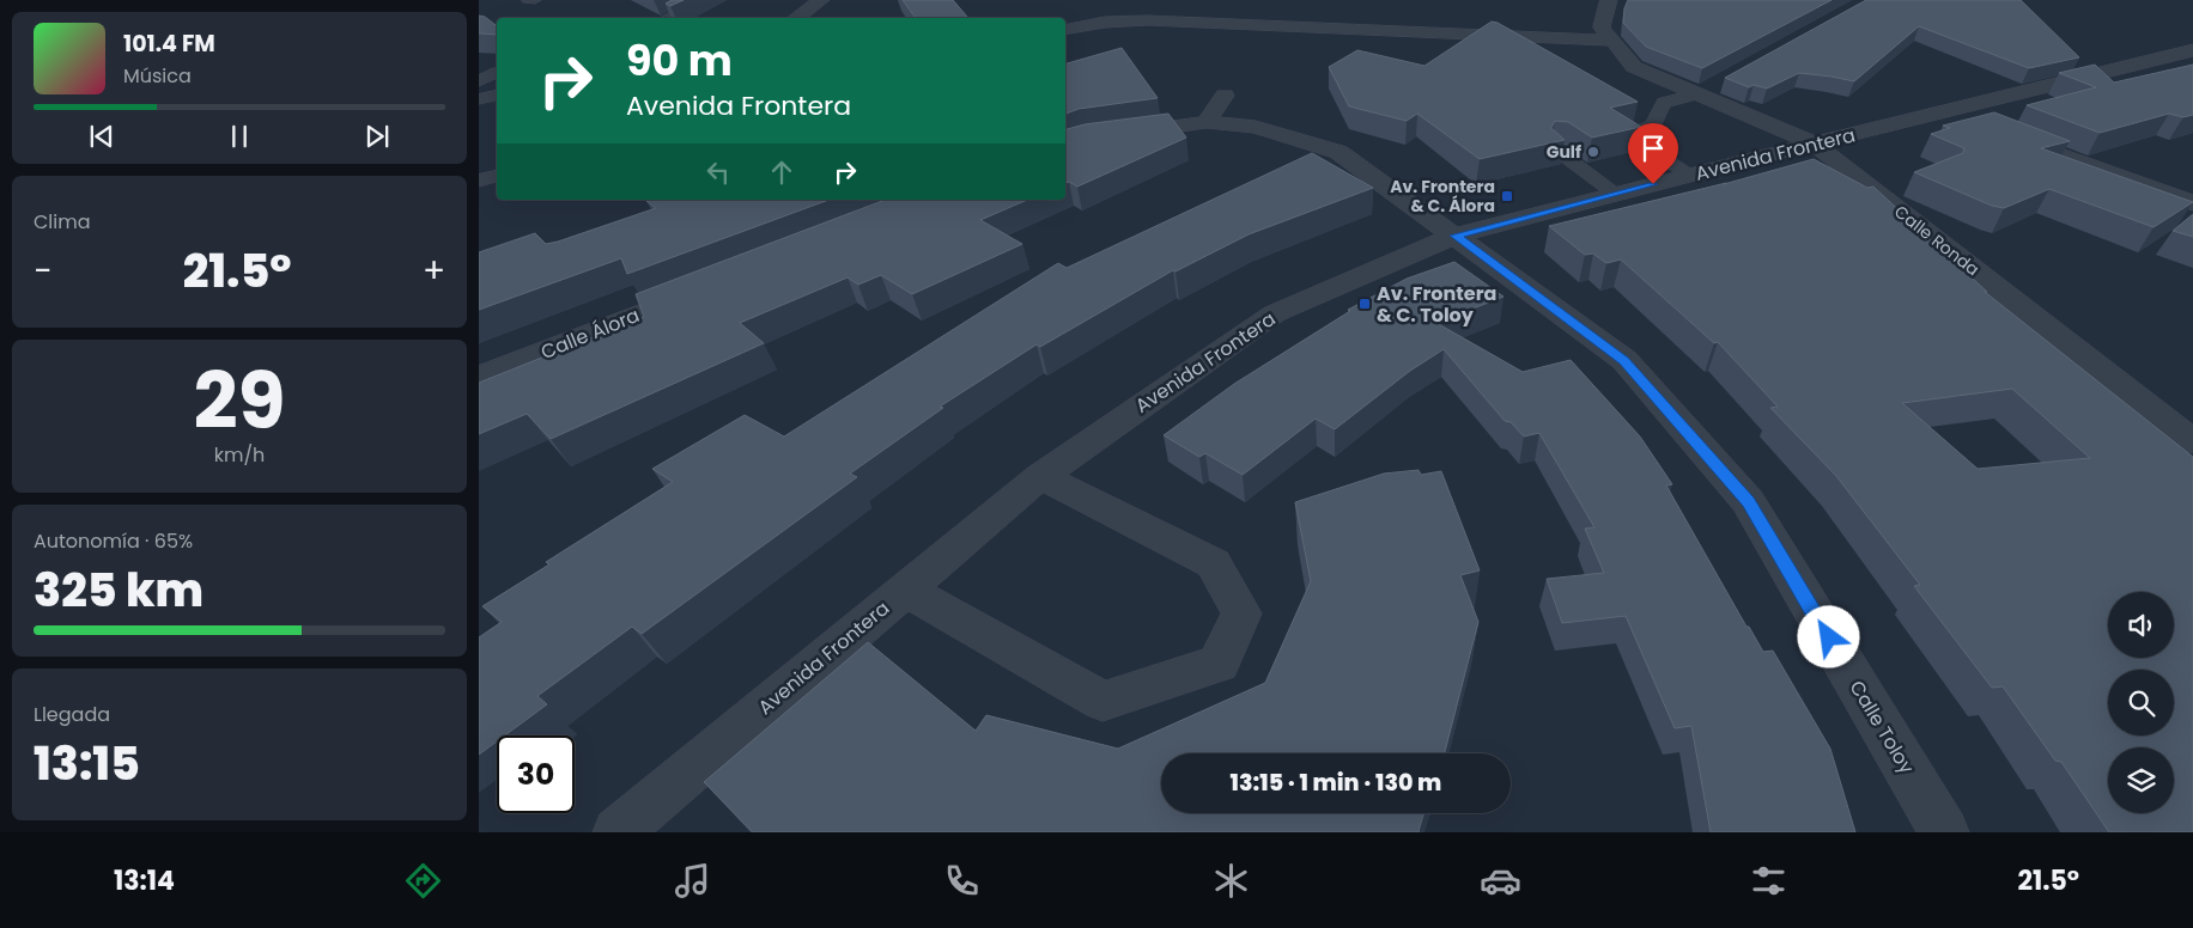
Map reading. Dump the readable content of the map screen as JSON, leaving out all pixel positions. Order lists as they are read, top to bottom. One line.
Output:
{"streets":{"street":["Avenida Frontera","Calle Ronda","Calle Álora","Calle Toloy"]},"crossings":[["Avenida Frontera","Calle Ronda"],["Avenida Frontera","Calle Toloy"]],"places":{"other":["Gulf"],"transit":["Av. Frontera & C. Álora","Av. Frontera & C. Toloy"]},"page":{"turn":["90 m","Avenida Frontera"],"song":["101.4 FM","Música"],"tile":["Clima",["29","km/h"],["Autonomía · 65%","325 km"],["Llegada","13:15"]],"heat":["−","21.5°","+"],"limit":"30","trip":"13:15 · 1 min · 130 m","tabs":["13:14","21.5°"]}}
